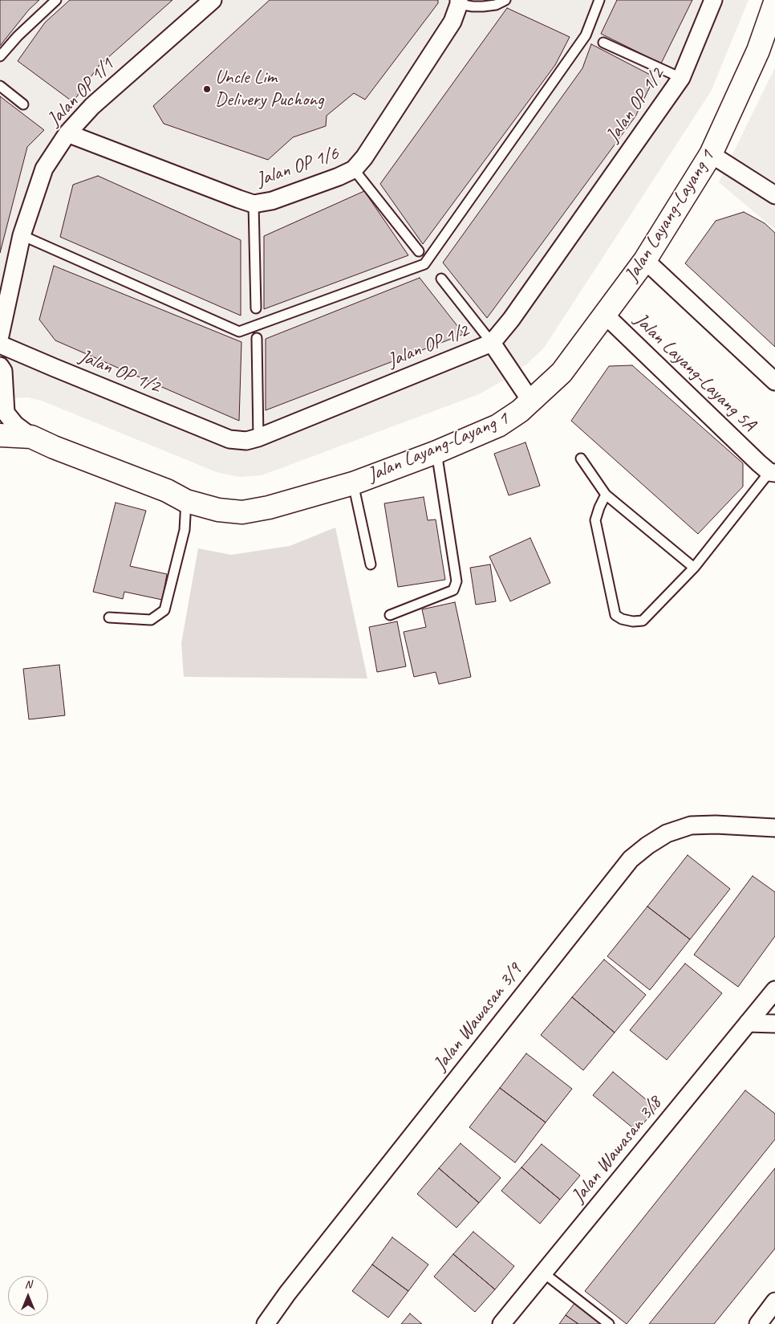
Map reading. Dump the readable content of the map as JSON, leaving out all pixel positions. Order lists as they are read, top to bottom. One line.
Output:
{"streets":{"street":["Jalan OP 1/1","Jalan OP 1/2","Jalan OP 1/6","Jalan Layang-Layang 1","Jalan Layang-Layang 5A","Jalan Wawasan 3/9","Jalan Wawasan 3/8"]},"crossings":[["Jalan OP 1/1","Jalan OP 1/6"],["Jalan Layang-Layang 1","Jalan Layang-Layang 5A"]],"places":["Uncle Lim Delivery Puchong"],"north":"top"}
